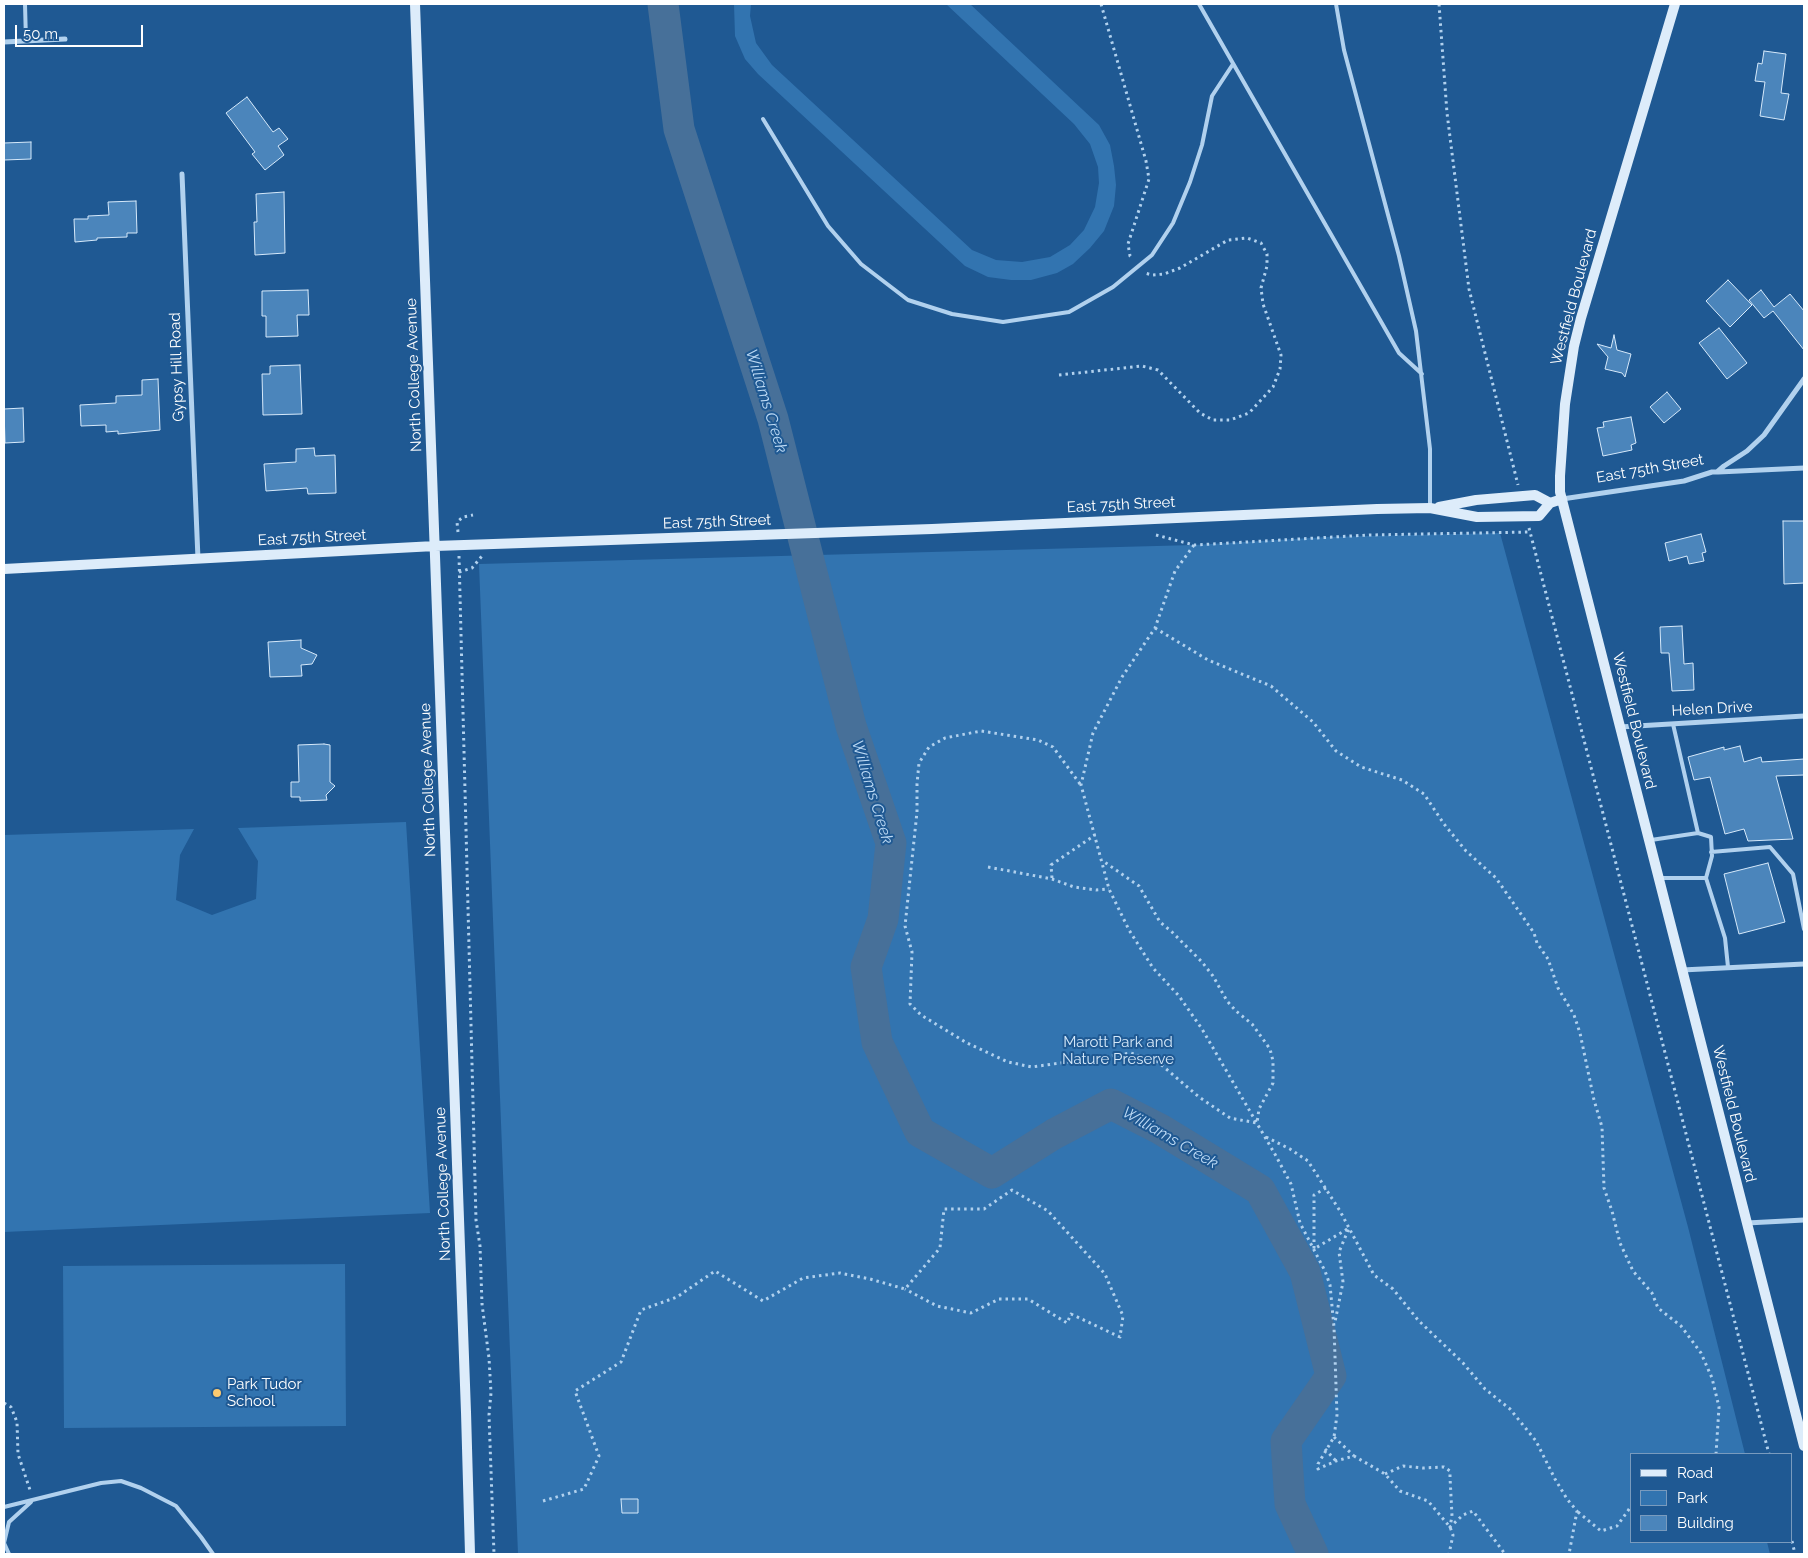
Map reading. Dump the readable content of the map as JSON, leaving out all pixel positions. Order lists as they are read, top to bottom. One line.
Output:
{"streets":{"street":["Westfield Boulevard","Gypsy Hill Road","North College Avenue","East 75th Street","Helen Drive"]},"crossings":[["Westfield Boulevard","East 75th Street"],["Westfield Boulevard","Helen Drive"],["Gypsy Hill Road","East 75th Street"],["North College Avenue","East 75th Street"]],"water":["Williams Creek"],"parks":["Marott Park and Nature Preserve"],"places":["Park Tudor School"],"legend":["Road","Park","Building"],"scale_bar":"50 m"}
